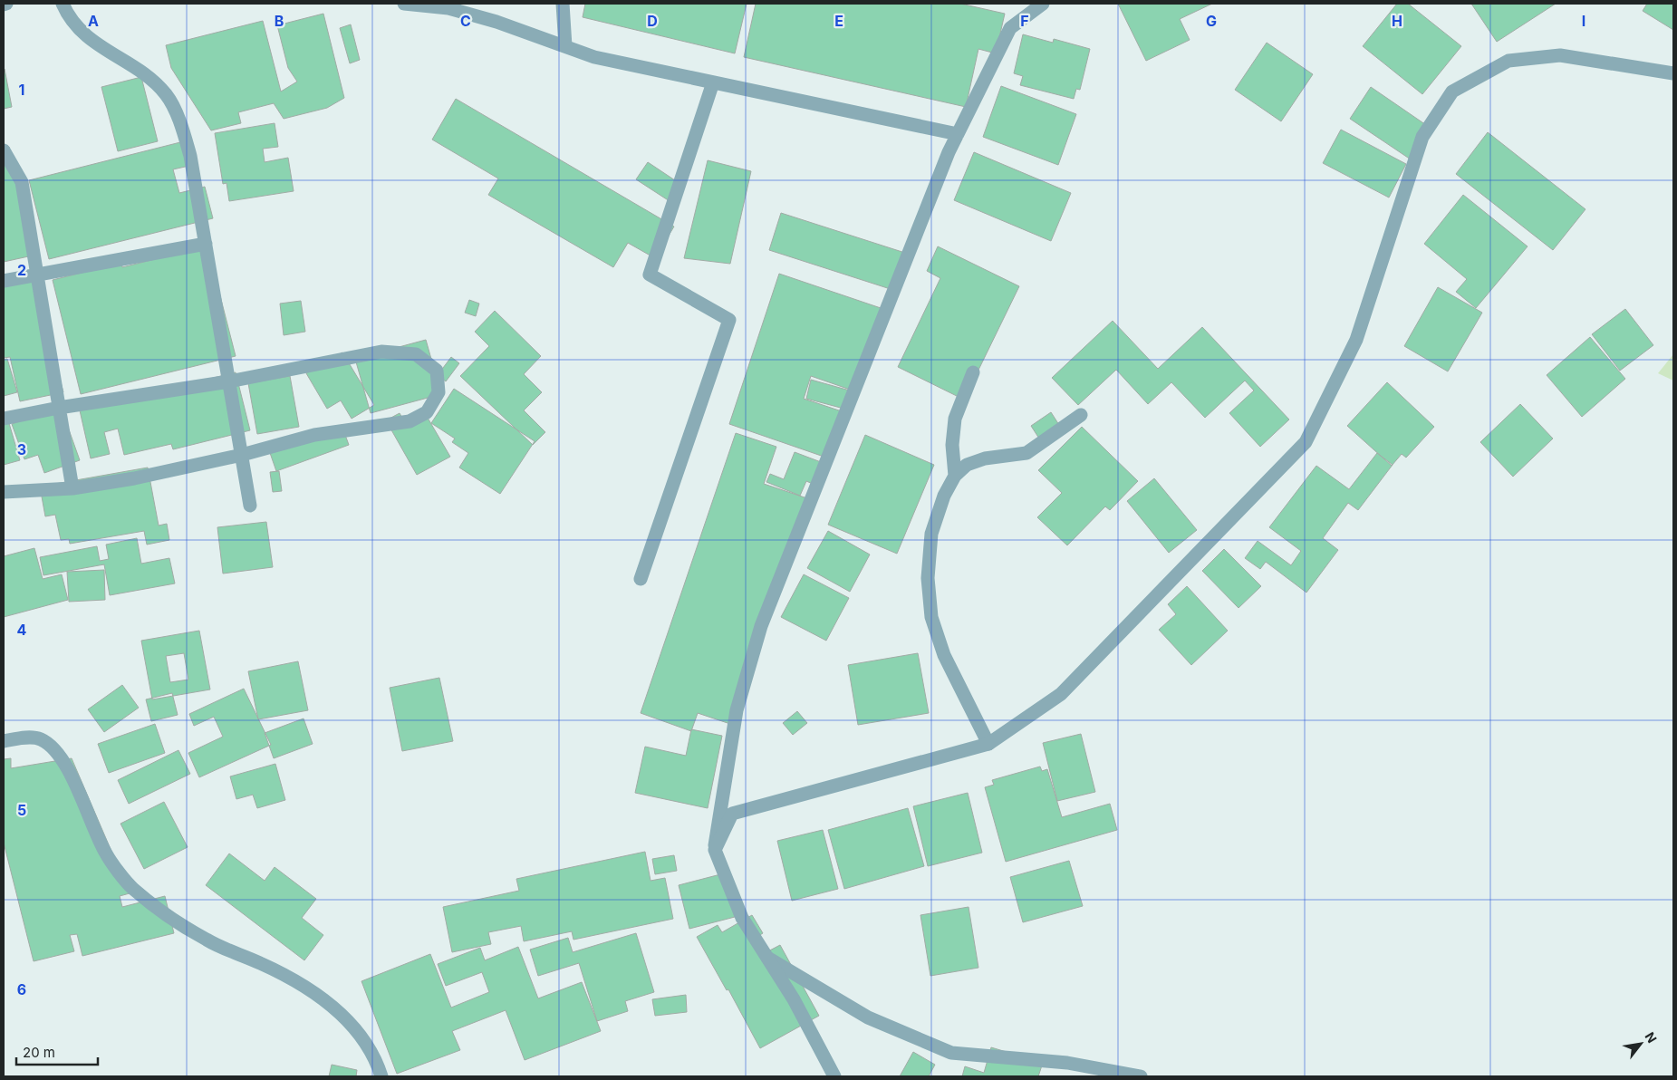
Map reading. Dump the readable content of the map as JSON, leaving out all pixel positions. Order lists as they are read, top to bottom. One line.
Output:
{"scale_bar":"20 m","north":"top right","grid":{"columns":["A","B","C","D","E","F","G","H","I"],"rows":["1","2","3","4","5","6"]}}
